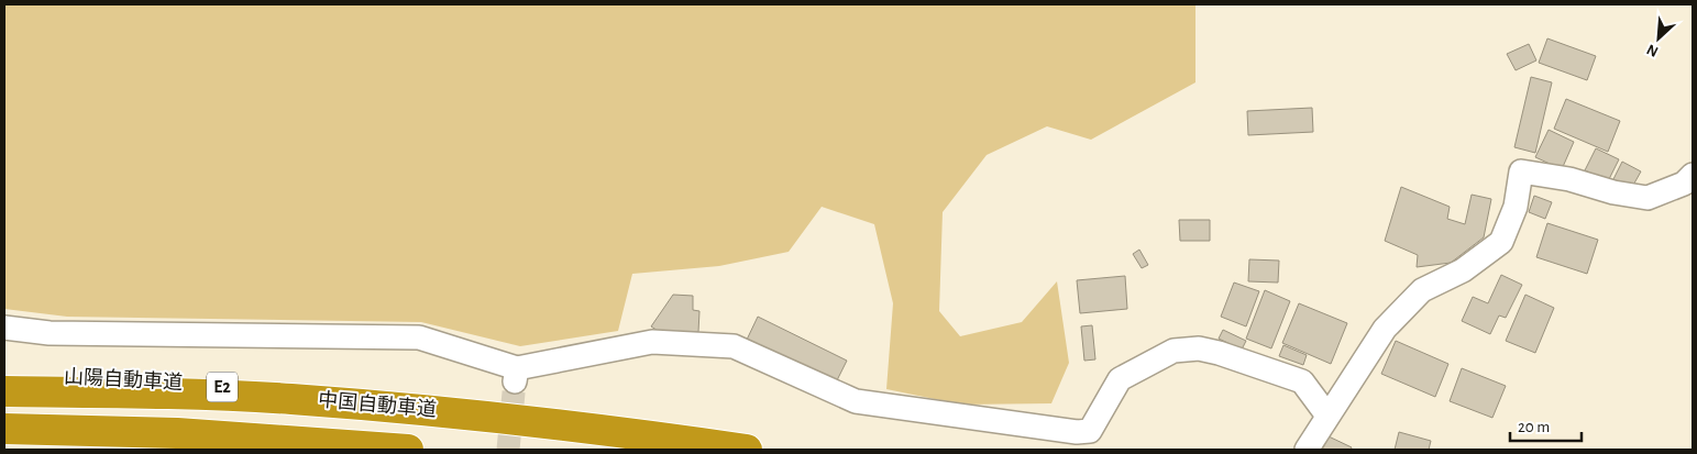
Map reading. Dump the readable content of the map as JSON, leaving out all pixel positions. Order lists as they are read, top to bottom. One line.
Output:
{"streets":{"highway":["山陽自動車道","E2","中国自動車道"]},"crossings":[["山陽自動車道","中国自動車道"]],"scale_bar":"20 m","north":"bottom left"}
